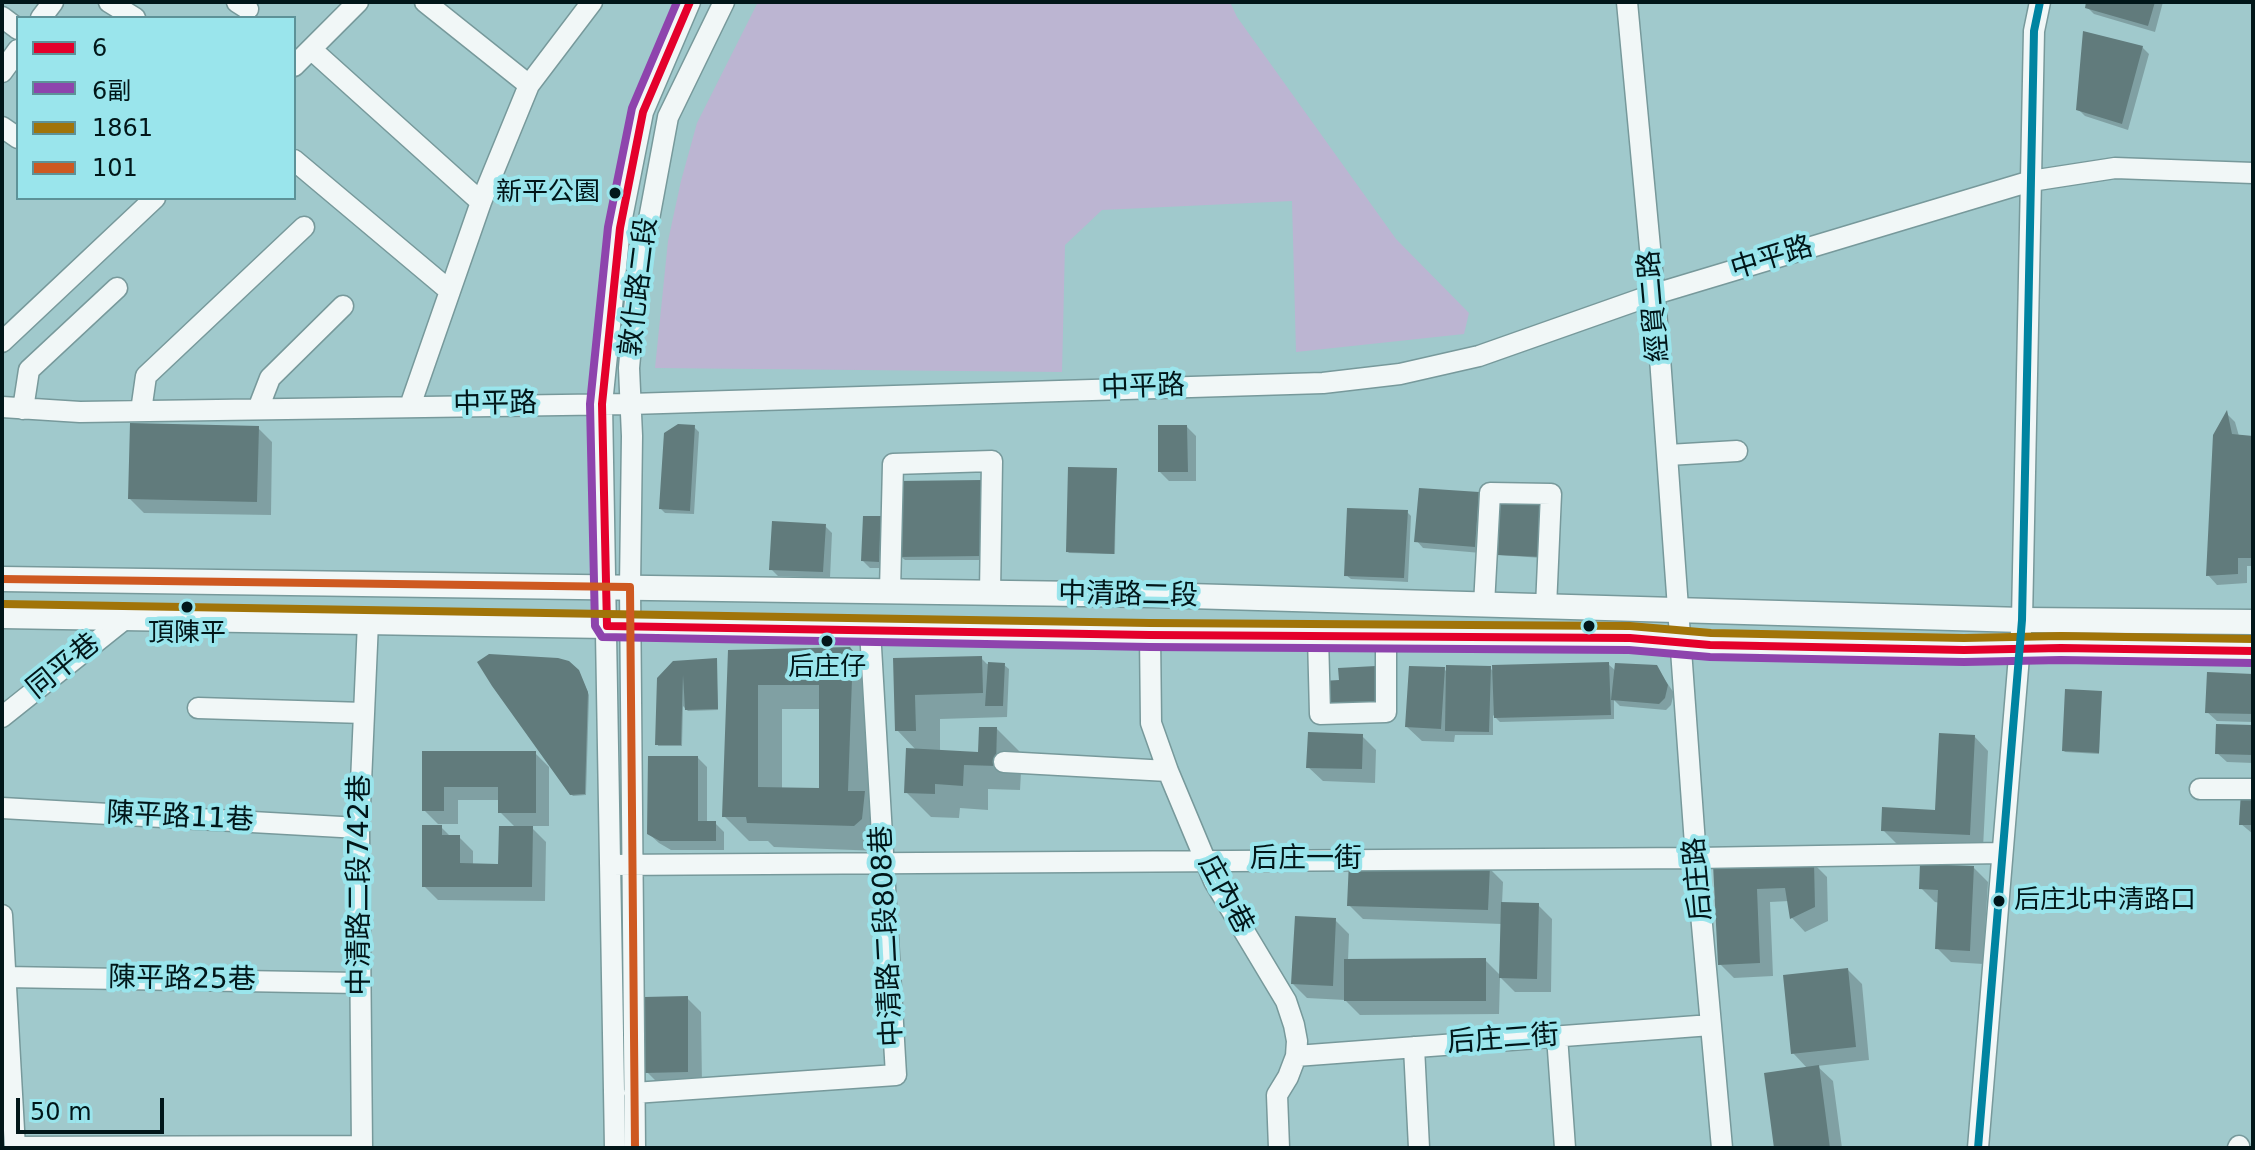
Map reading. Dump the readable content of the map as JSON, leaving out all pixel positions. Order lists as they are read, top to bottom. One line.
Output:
{"streets":{"main road":["中清路二段"],"street":["中平路","敦化路二段","經貿二路","同平巷","陳平路11巷","后庄一街","后庄路","中清路二段742巷","庄內巷","中清路二段808巷","陳平路25巷","后庄二街"]},"crossings":[["中平路","敦化路二段"],["中平路","經貿二路"],["敦化路二段","中清路二段"],["經貿二路","中清路二段"],["經貿二路","后庄路"],["中清路二段","同平巷"],["中清路二段","后庄路"],["中清路二段","中清路二段742巷"],["中清路二段","庄內巷"],["中清路二段","中清路二段808巷"],["陳平路11巷","中清路二段742巷"],["后庄一街","后庄路"],["后庄一街","庄內巷"],["后庄一街","中清路二段808巷"],["后庄路","后庄二街"],["中清路二段742巷","陳平路25巷"],["庄內巷","后庄二街"]],"places":["新平公園","頂陳平","后庄仔","后庄北中清路口"],"lines":["transit line 6","transit line 6副","transit line 101","transit line 1861"],"legend":["6","6副","1861","101"],"scale_bar":"50 m"}
